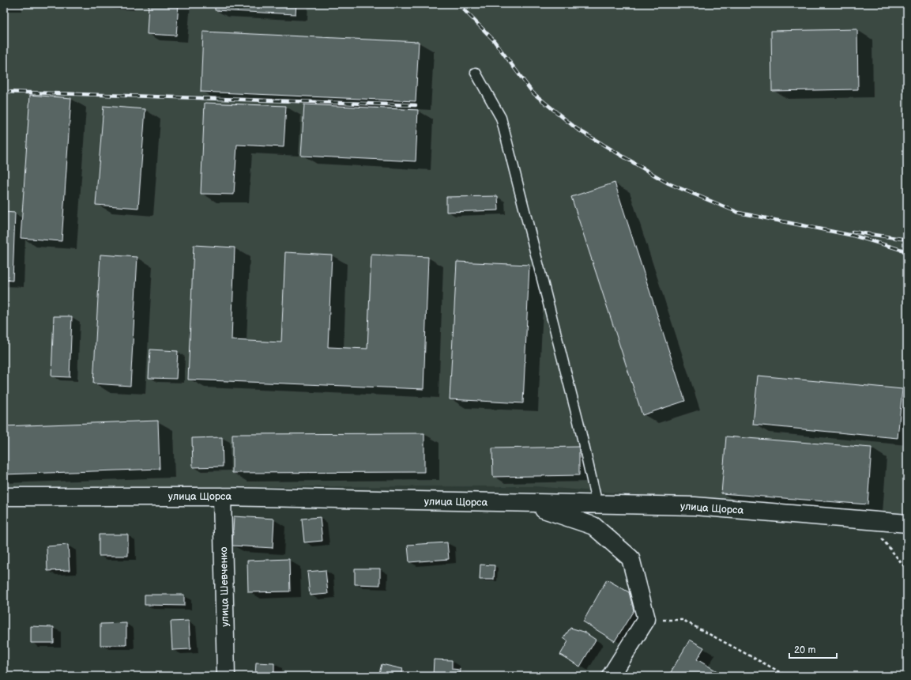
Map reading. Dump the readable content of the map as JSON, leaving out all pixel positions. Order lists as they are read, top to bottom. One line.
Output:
{"streets":{"street":["улица Щорса","улица Шевченко"]},"crossings":[["улица Щорса","улица Шевченко"]],"scale_bar":"20 m"}
